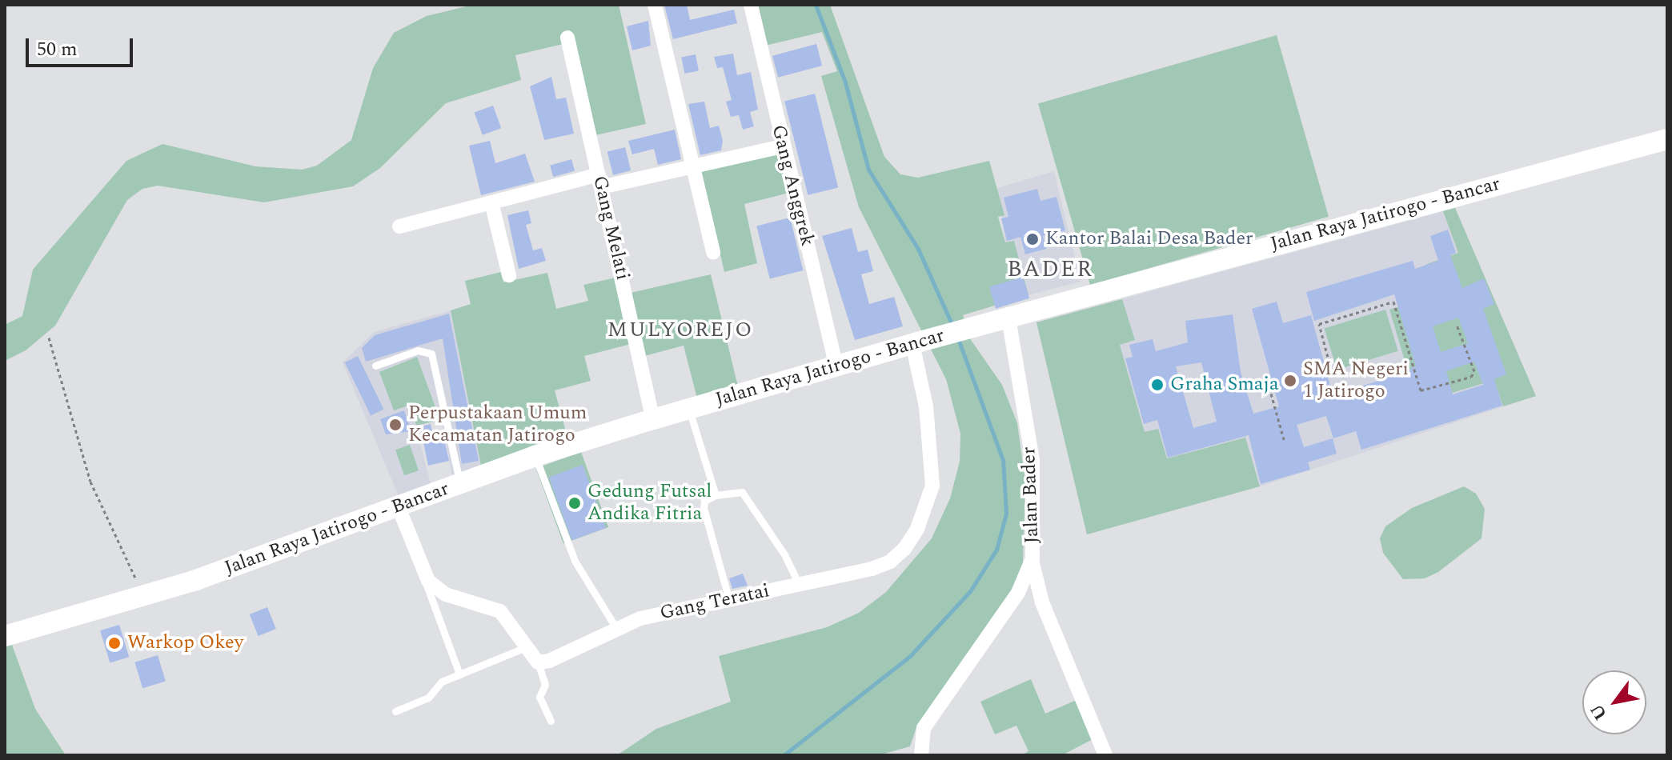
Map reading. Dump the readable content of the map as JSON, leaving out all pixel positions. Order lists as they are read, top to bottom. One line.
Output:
{"streets":{"main road":["Jalan Raya Jatirogo - Bancar"],"street":["Gang Anggrek","Gang Melati","Jalan Bader","Gang Teratai"]},"crossings":[["Gang Anggrek","Jalan Raya Jatirogo - Bancar"],["Jalan Raya Jatirogo - Bancar","Gang Melati"],["Jalan Raya Jatirogo - Bancar","Jalan Bader"],["Jalan Raya Jatirogo - Bancar","Gang Teratai"]],"districts":["BADER","MULYOREJO"],"places":["Kantor Balai Desa Bader","SMA Negeri 1 Jatirogo","Graha Smaja","Perpustakaan Umum Kecamatan Jatirogo","Gedung Futsal Andika Fitria","Warkop Okey"],"scale_bar":"50 m","north":"bottom left"}
